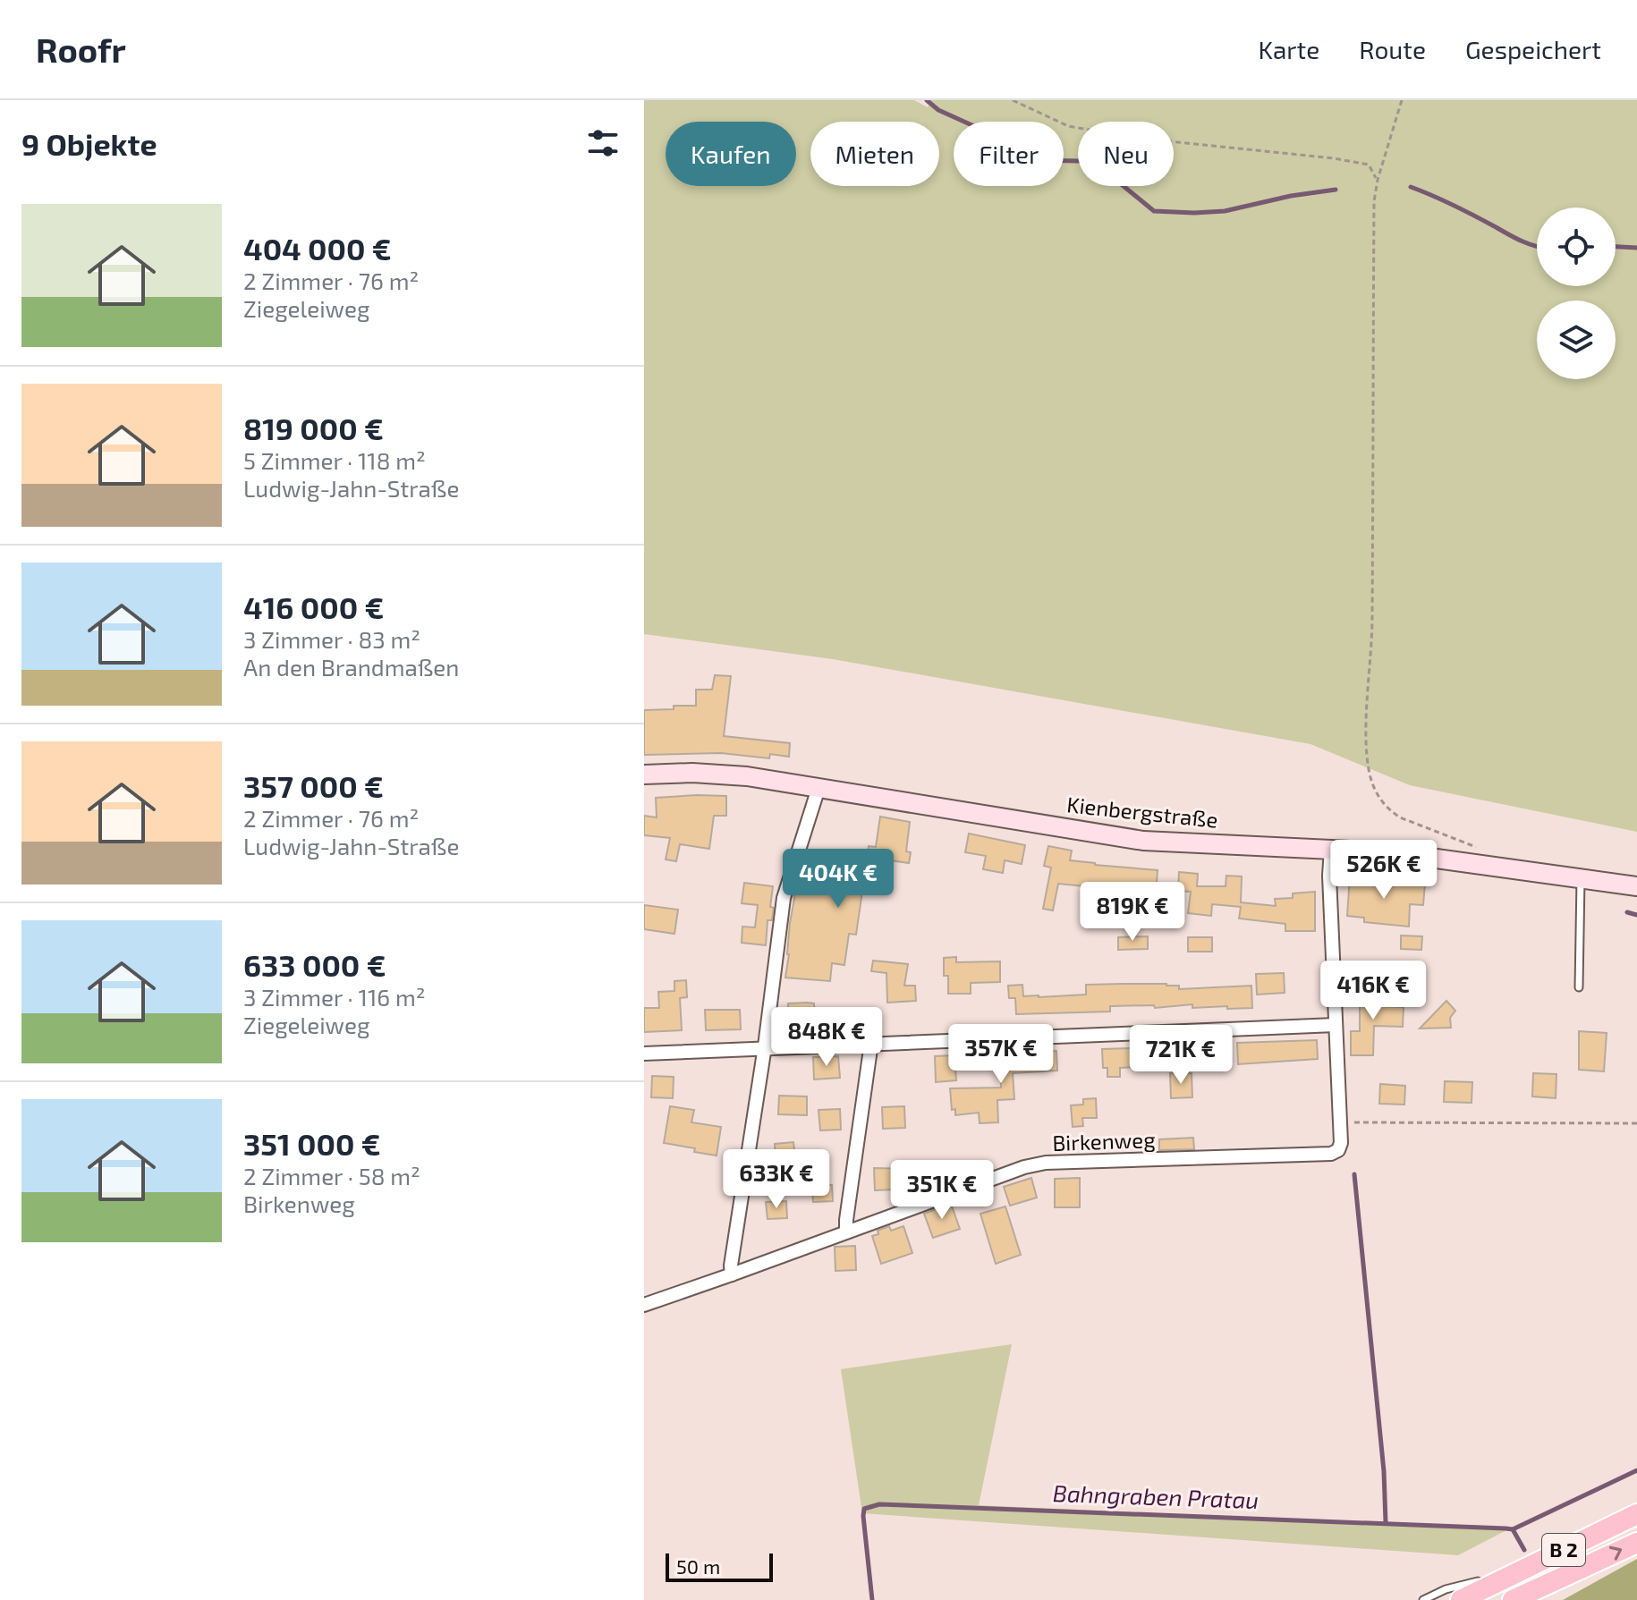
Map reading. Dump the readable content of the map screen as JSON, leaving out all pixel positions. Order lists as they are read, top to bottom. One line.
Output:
{"streets":{"main road":["Kienbergstraße","B 2"],"street":["Birkenweg"]},"water":["Bahngraben Pratau"],"scale_bar":"50 m","page":{"header":"Roofr","nav":["Karte","Route","Gespeichert"],"heading":"9 Objekte","chip":["Kaufen","Mieten","Filter","Neu"],"list":[{"name":"404 000 €","note":"2 Zimmer · 76 m² · Ziegeleiweg"},{"name":"819 000 €","note":"5 Zimmer · 118 m² · Ludwig-Jahn-Straße"},{"name":"416 000 €","note":"3 Zimmer · 83 m² · An den Brandmaßen"},{"name":"357 000 €","note":"2 Zimmer · 76 m² · Ludwig-Jahn-Straße"},{"name":"633 000 €","note":"3 Zimmer · 116 m² · Ziegeleiweg"},{"name":"351 000 €","note":"2 Zimmer · 58 m² · Birkenweg"}],"price":["526K €","404K €","819K €","416K €","848K €","357K €","721K €","633K €","351K €"],"scale":"50 m"}}
